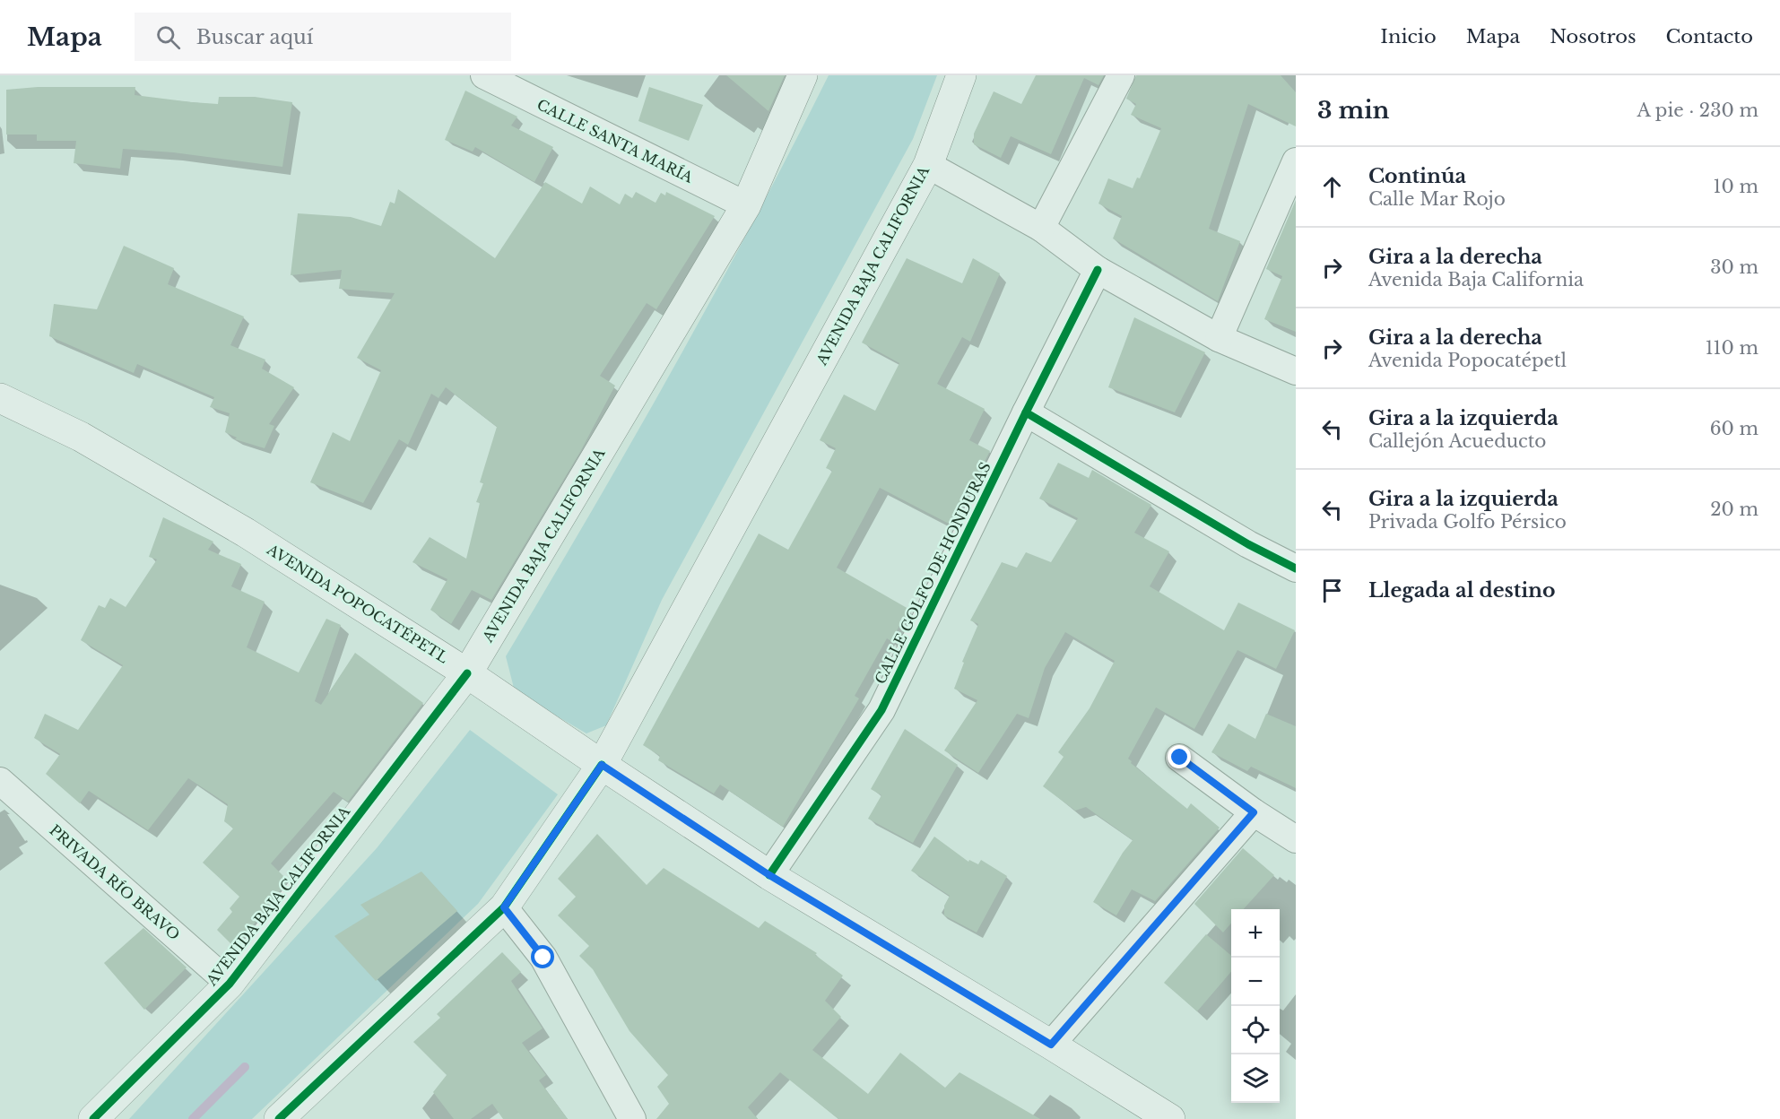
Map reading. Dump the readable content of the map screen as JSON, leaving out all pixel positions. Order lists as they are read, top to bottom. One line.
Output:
{"streets":{"main road":["AVENIDA BAJA CALIFORNIA","AVENIDA POPOCATÉPETL"],"street":["CALLE SANTA MARÍA","CALLE GOLFO DE HONDURAS","PRIVADA RÍO BRAVO"]},"crossings":[["CALLE SANTA MARÍA","AVENIDA BAJA CALIFORNIA"],["AVENIDA BAJA CALIFORNIA","AVENIDA POPOCATÉPETL"],["AVENIDA BAJA CALIFORNIA","PRIVADA RÍO BRAVO"],["CALLE GOLFO DE HONDURAS","AVENIDA POPOCATÉPETL"]],"page":{"header":"Mapa","search":"Buscar aquí","nav":["Inicio","Mapa","Nosotros","Contacto"],"heading":["3 min","A pie · 230 m"],"list":[["Continúa","Calle Mar Rojo","10 m"],["Gira a la derecha","Avenida Baja California","30 m"],["Gira a la derecha","Avenida Popocatépetl","110 m"],["Gira a la izquierda","Callejón Acueducto","60 m"],["Gira a la izquierda","Privada Golfo Pérsico","20 m"],"Llegada al destino"],"map_buttons":["+","−"]}}
